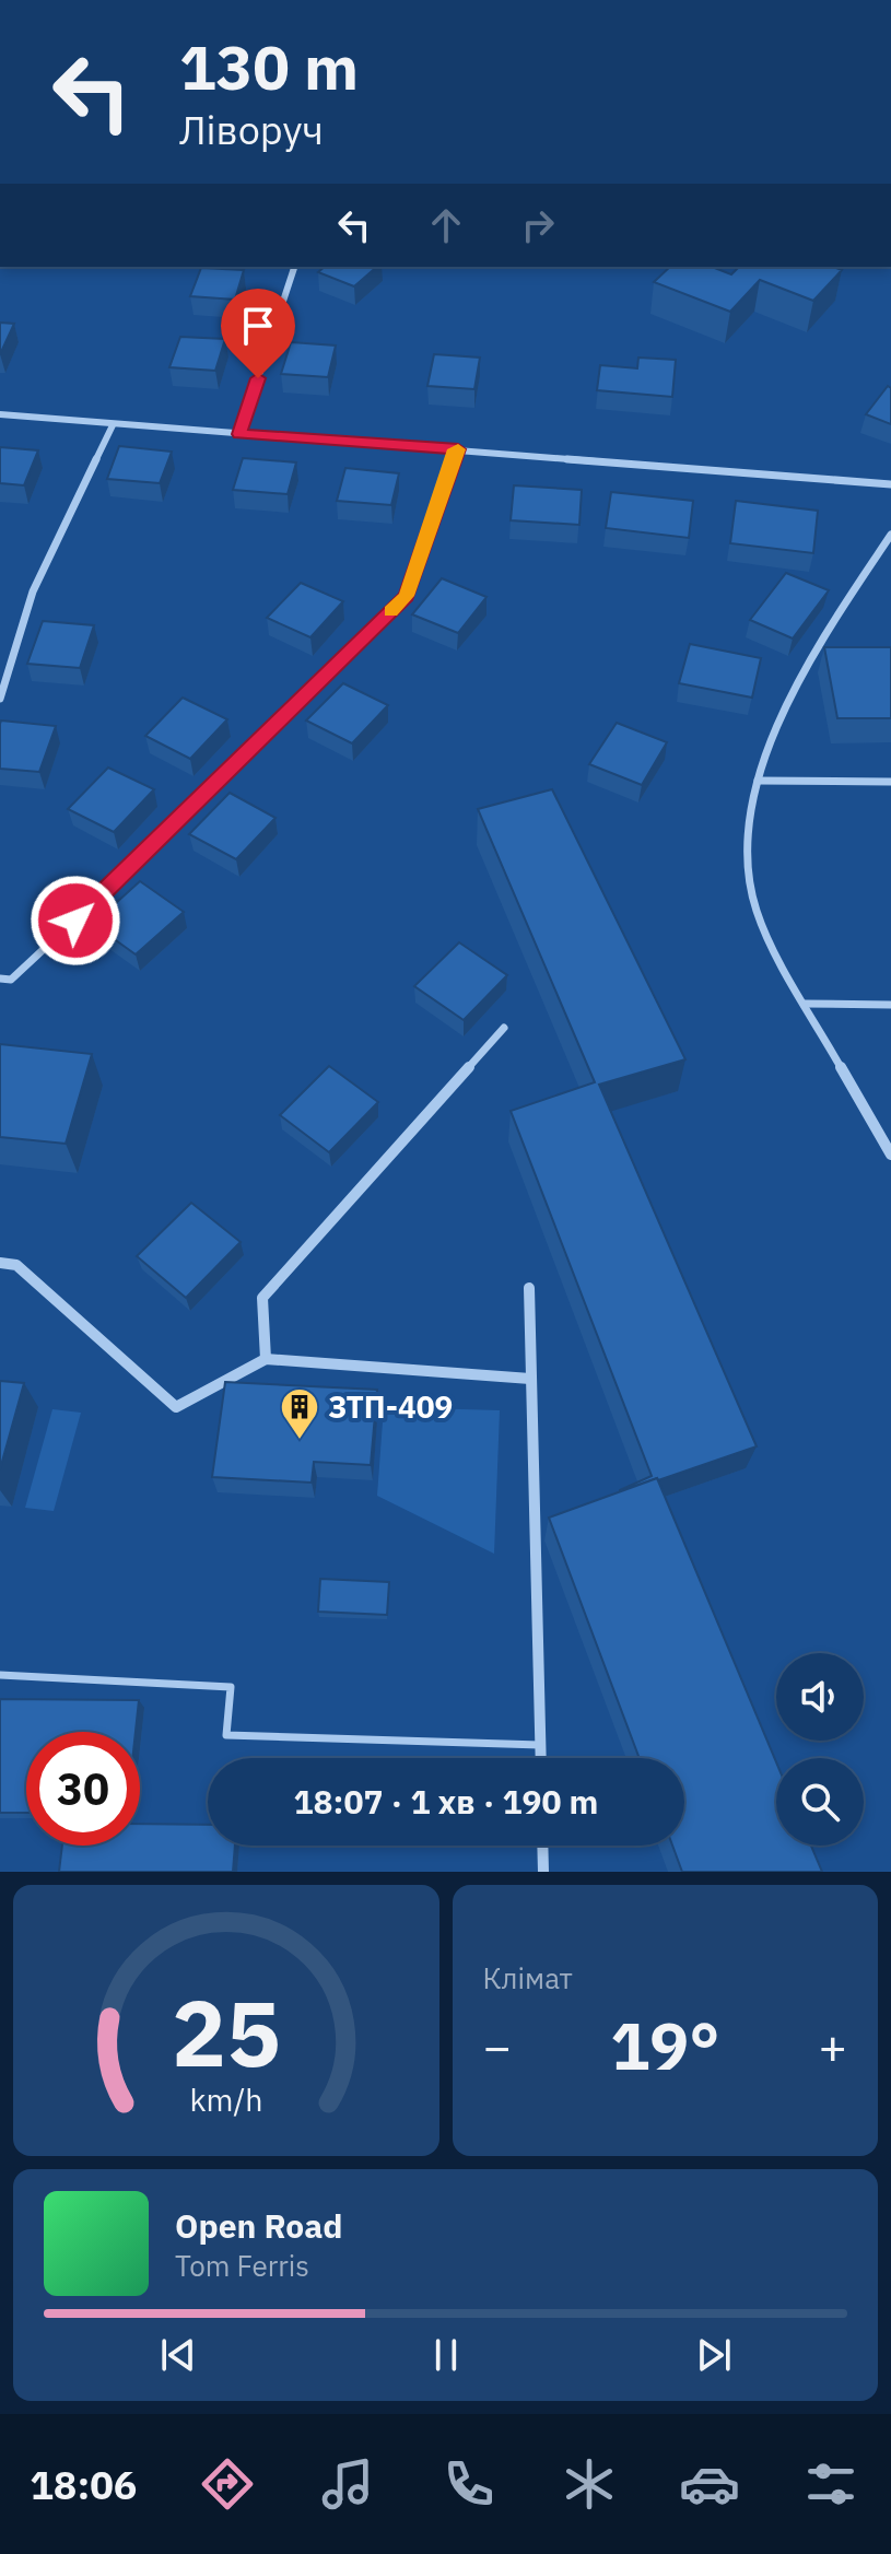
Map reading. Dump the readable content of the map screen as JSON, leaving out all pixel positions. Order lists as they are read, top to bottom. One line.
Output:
{"places":{"building":["ЗТП-409"]},"page":{"turn":["130 m","Ліворуч"],"limit":"30","trip":"18:07 · 1 хв · 190 m","tile":"Клімат","heat":["−","19°","+"],"song":["Open Road","Tom Ferris"],"tabs":"18:06","gauge":["25","km/h"]}}
